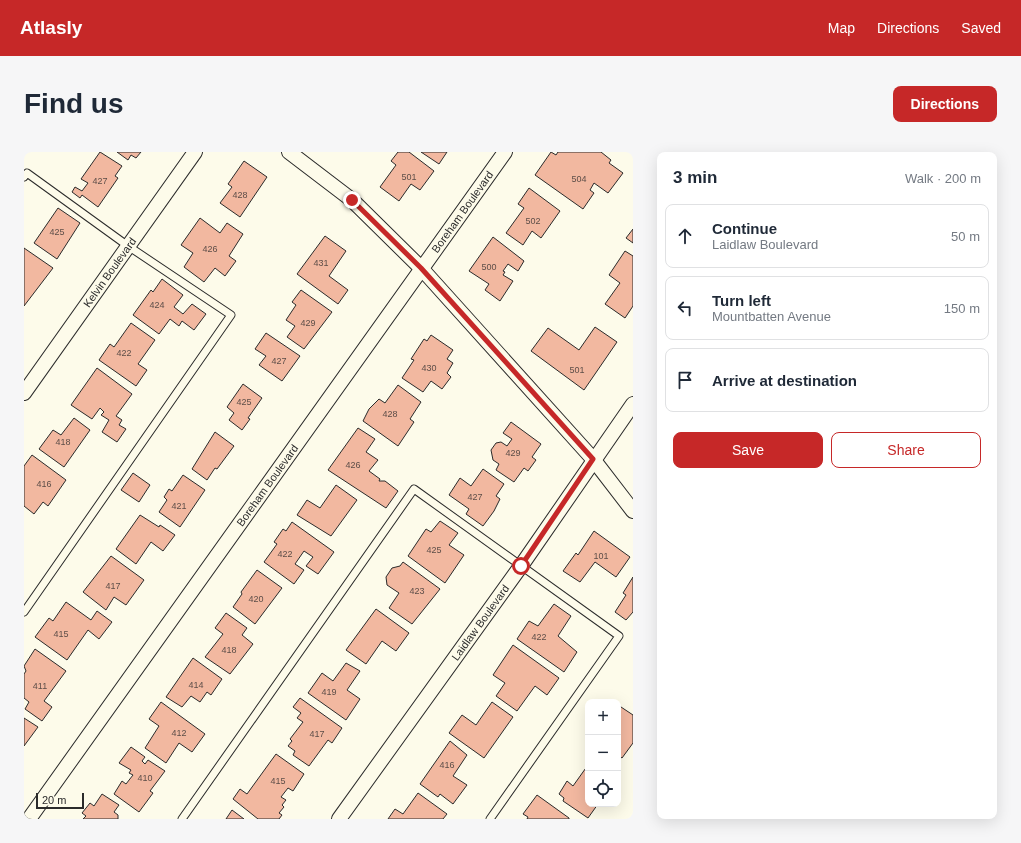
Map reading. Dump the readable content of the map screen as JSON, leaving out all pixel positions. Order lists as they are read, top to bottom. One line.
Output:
{"streets":{"street":["Boreham Boulevard","Kelvin Boulevard","Laidlaw Boulevard"]},"house_numbers":["501","504","427","428","502","425","426","431","500","424","429","422","427","430","501","425","428","418","429","426","416","427","421","425","422","101","417","423","420","415","422","418","414","411","419","412","417","416","410","415"],"scale_bar":"20 m","page":{"header":"Atlasly","nav":["Map","Directions","Saved"],"buttons":["Directions",["Save","Share"]],"title":"Find us","heading":["3 min","Walk · 200 m"],"list":[["Continue","Laidlaw Boulevard","50 m"],["Turn left","Mountbatten Avenue","150 m"],"Arrive at destination"],"map_buttons":["+","−"],"scale":"20 m"}}
